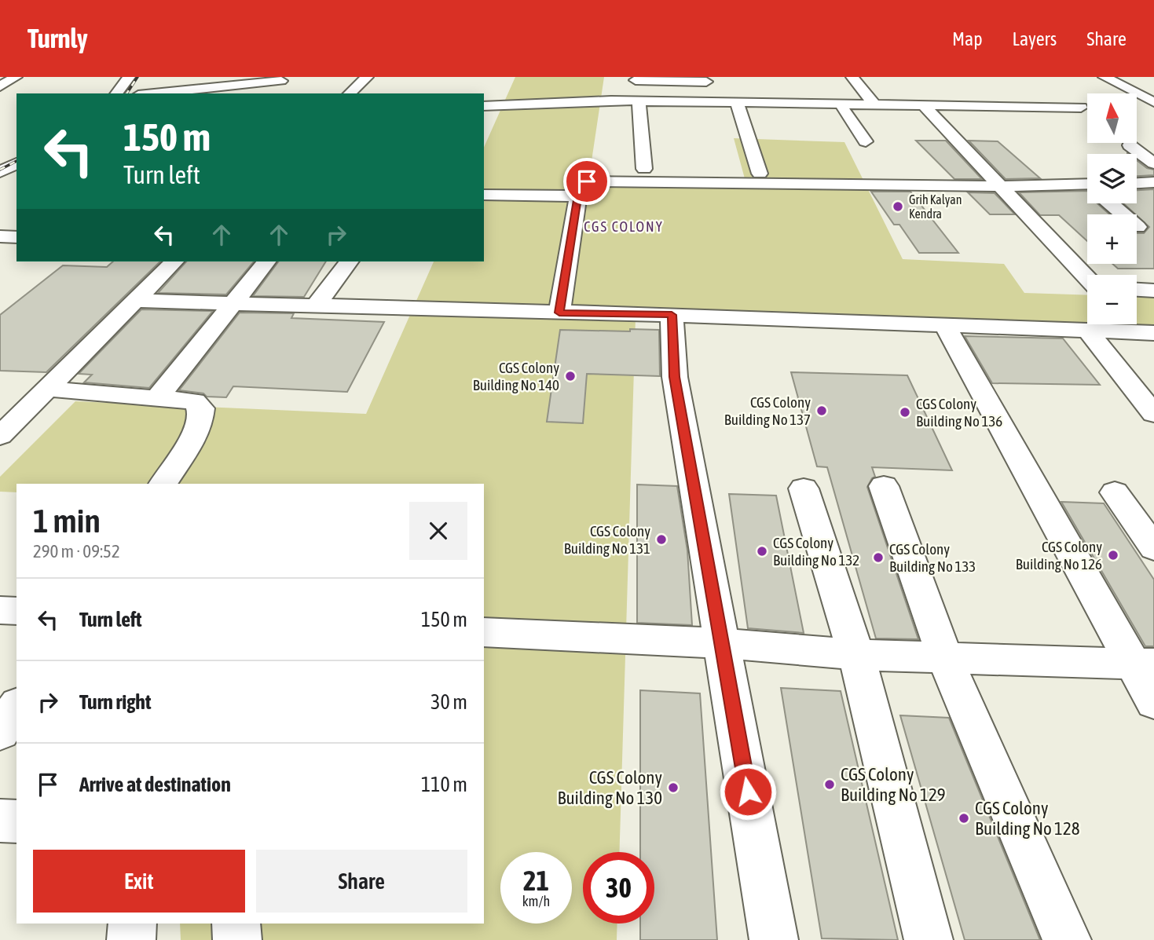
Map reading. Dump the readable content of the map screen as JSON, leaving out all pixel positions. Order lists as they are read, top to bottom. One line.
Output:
{"districts":["CGS COLONY"],"places":["Grih Kalyan Kendra","CGS Colony Building No 140","CGS Colony Building No 137","CGS Colony Building No 136","CGS Colony Building No 131","CGS Colony Building No 132","CGS Colony Building No 126","CGS Colony Building No 133","CGS Colony Building No 129","CGS Colony Building No 130","CGS Colony Building No 128"],"north":"top","page":{"header":"Turnly","nav":["Map","Layers","Share"],"map_buttons":["+","−"],"turn":["150 m","Turn left"],"heading":["1 min","290 m · 09:52"],"list":[{"name":"Turn left","value":"150 m"},{"name":"Turn right","value":"30 m"},{"name":"Arrive at destination","value":"110 m"}],"buttons":["Exit","Share"],"speed":"21 km/h","limit":"30"}}
